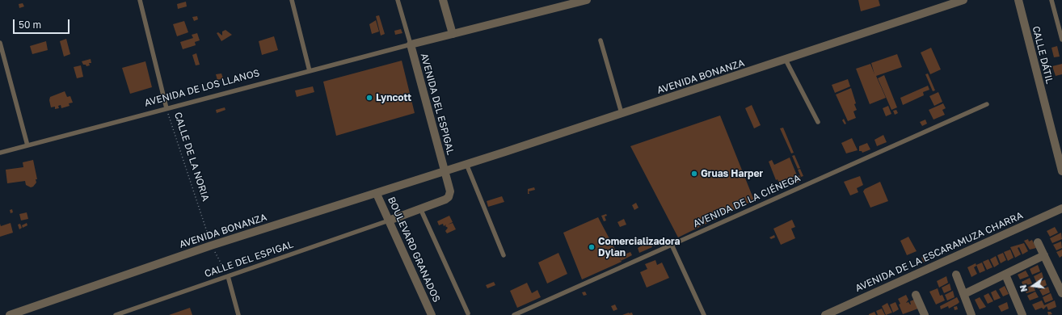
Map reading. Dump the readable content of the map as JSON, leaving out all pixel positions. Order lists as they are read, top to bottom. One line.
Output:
{"streets":{"street":["CALLE DÁTIL","AVENIDA BONANZA","AVENIDA DEL ESPIGAL","BOULEVARD GRANADOS","AVENIDA DE LA ESCARAMUZA CHARRA"],"lane":["AVENIDA DE LOS LLANOS","CALLE DE LA NORIA","AVENIDA DE LA CIÉNEGA","CALLE DEL ESPIGAL"]},"crossings":[["AVENIDA BONANZA","AVENIDA DEL ESPIGAL"],["AVENIDA BONANZA","CALLE DE LA NORIA"],["AVENIDA BONANZA","BOULEVARD GRANADOS"],["AVENIDA DE LOS LLANOS","AVENIDA DEL ESPIGAL"],["AVENIDA DE LOS LLANOS","CALLE DE LA NORIA"],["CALLE DE LA NORIA","CALLE DEL ESPIGAL"],["BOULEVARD GRANADOS","CALLE DEL ESPIGAL"]],"places":["Lyncott","Gruas Harper","Comercializadora Dylan"],"scale_bar":"50 m","north":"left"}
